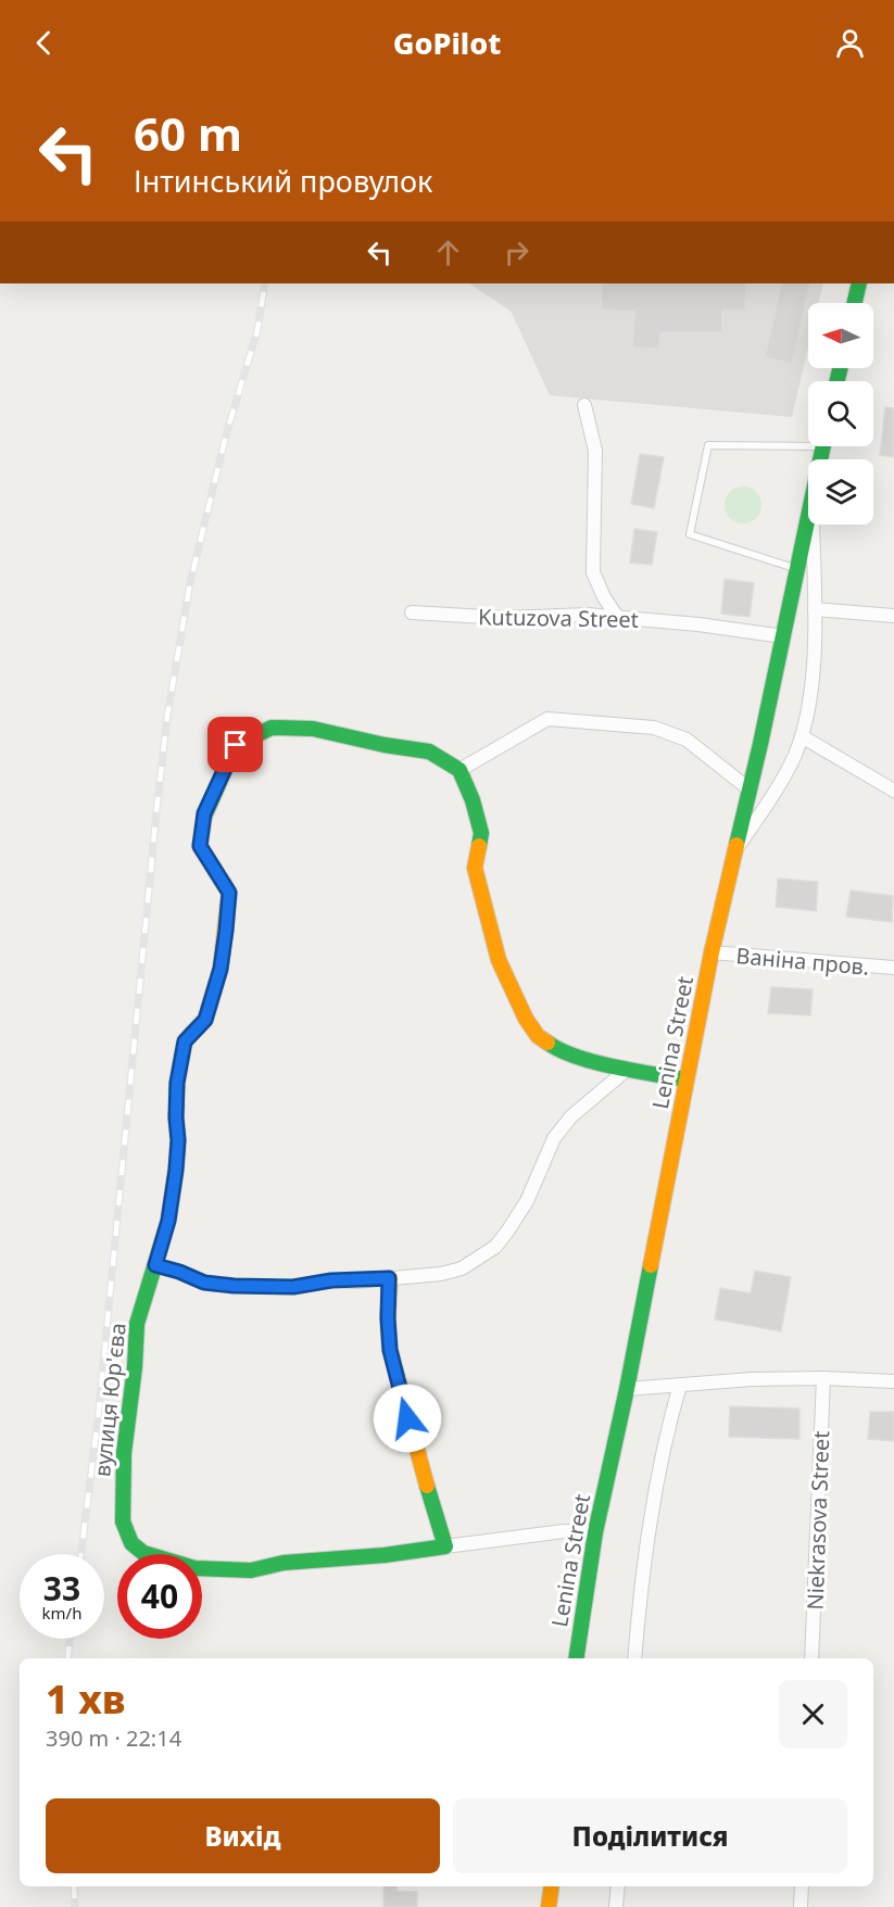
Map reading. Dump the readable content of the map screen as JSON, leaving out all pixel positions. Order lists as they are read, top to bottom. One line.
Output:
{"streets":{"street":["Kutuzova Street","Ваніна пров.","Lenina Street","вулиця Юр'єва","Niekrasova Street"]},"crossings":[["Kutuzova Street","Lenina Street"],["Ваніна пров.","Lenina Street"]],"north":"left","page":{"header":"GoPilot","turn":["60 m","Інтинський провулок"],"speed":"33 km/h","limit":"40","heading":["1 хв","390 m · 22:14"],"buttons":["Вихід","Поділитися"]}}
